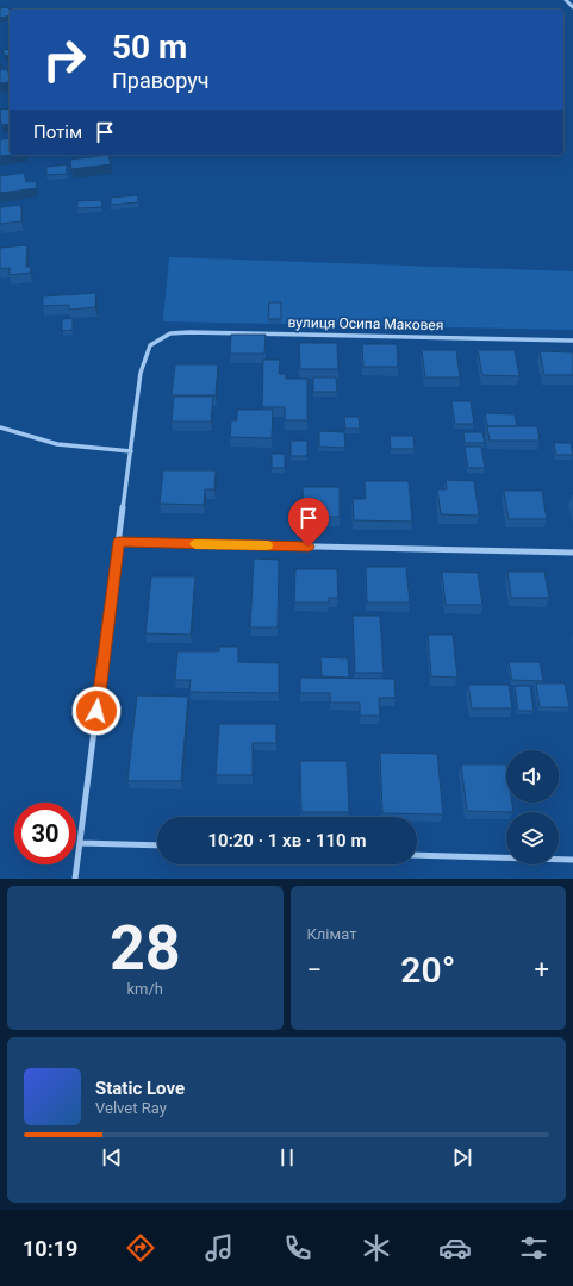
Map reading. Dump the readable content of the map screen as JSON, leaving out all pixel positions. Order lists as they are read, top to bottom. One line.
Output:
{"streets":{"street":["вулиця Осипа Маковея"]},"page":{"turn":["50 m","Праворуч"],"then":"Потім","limit":"30","trip":"10:20 · 1 хв · 110 m","tile":[["28","km/h"],"Клімат"],"heat":["−","20°","+"],"song":["Static Love","Velvet Ray"],"tabs":"10:19"}}
